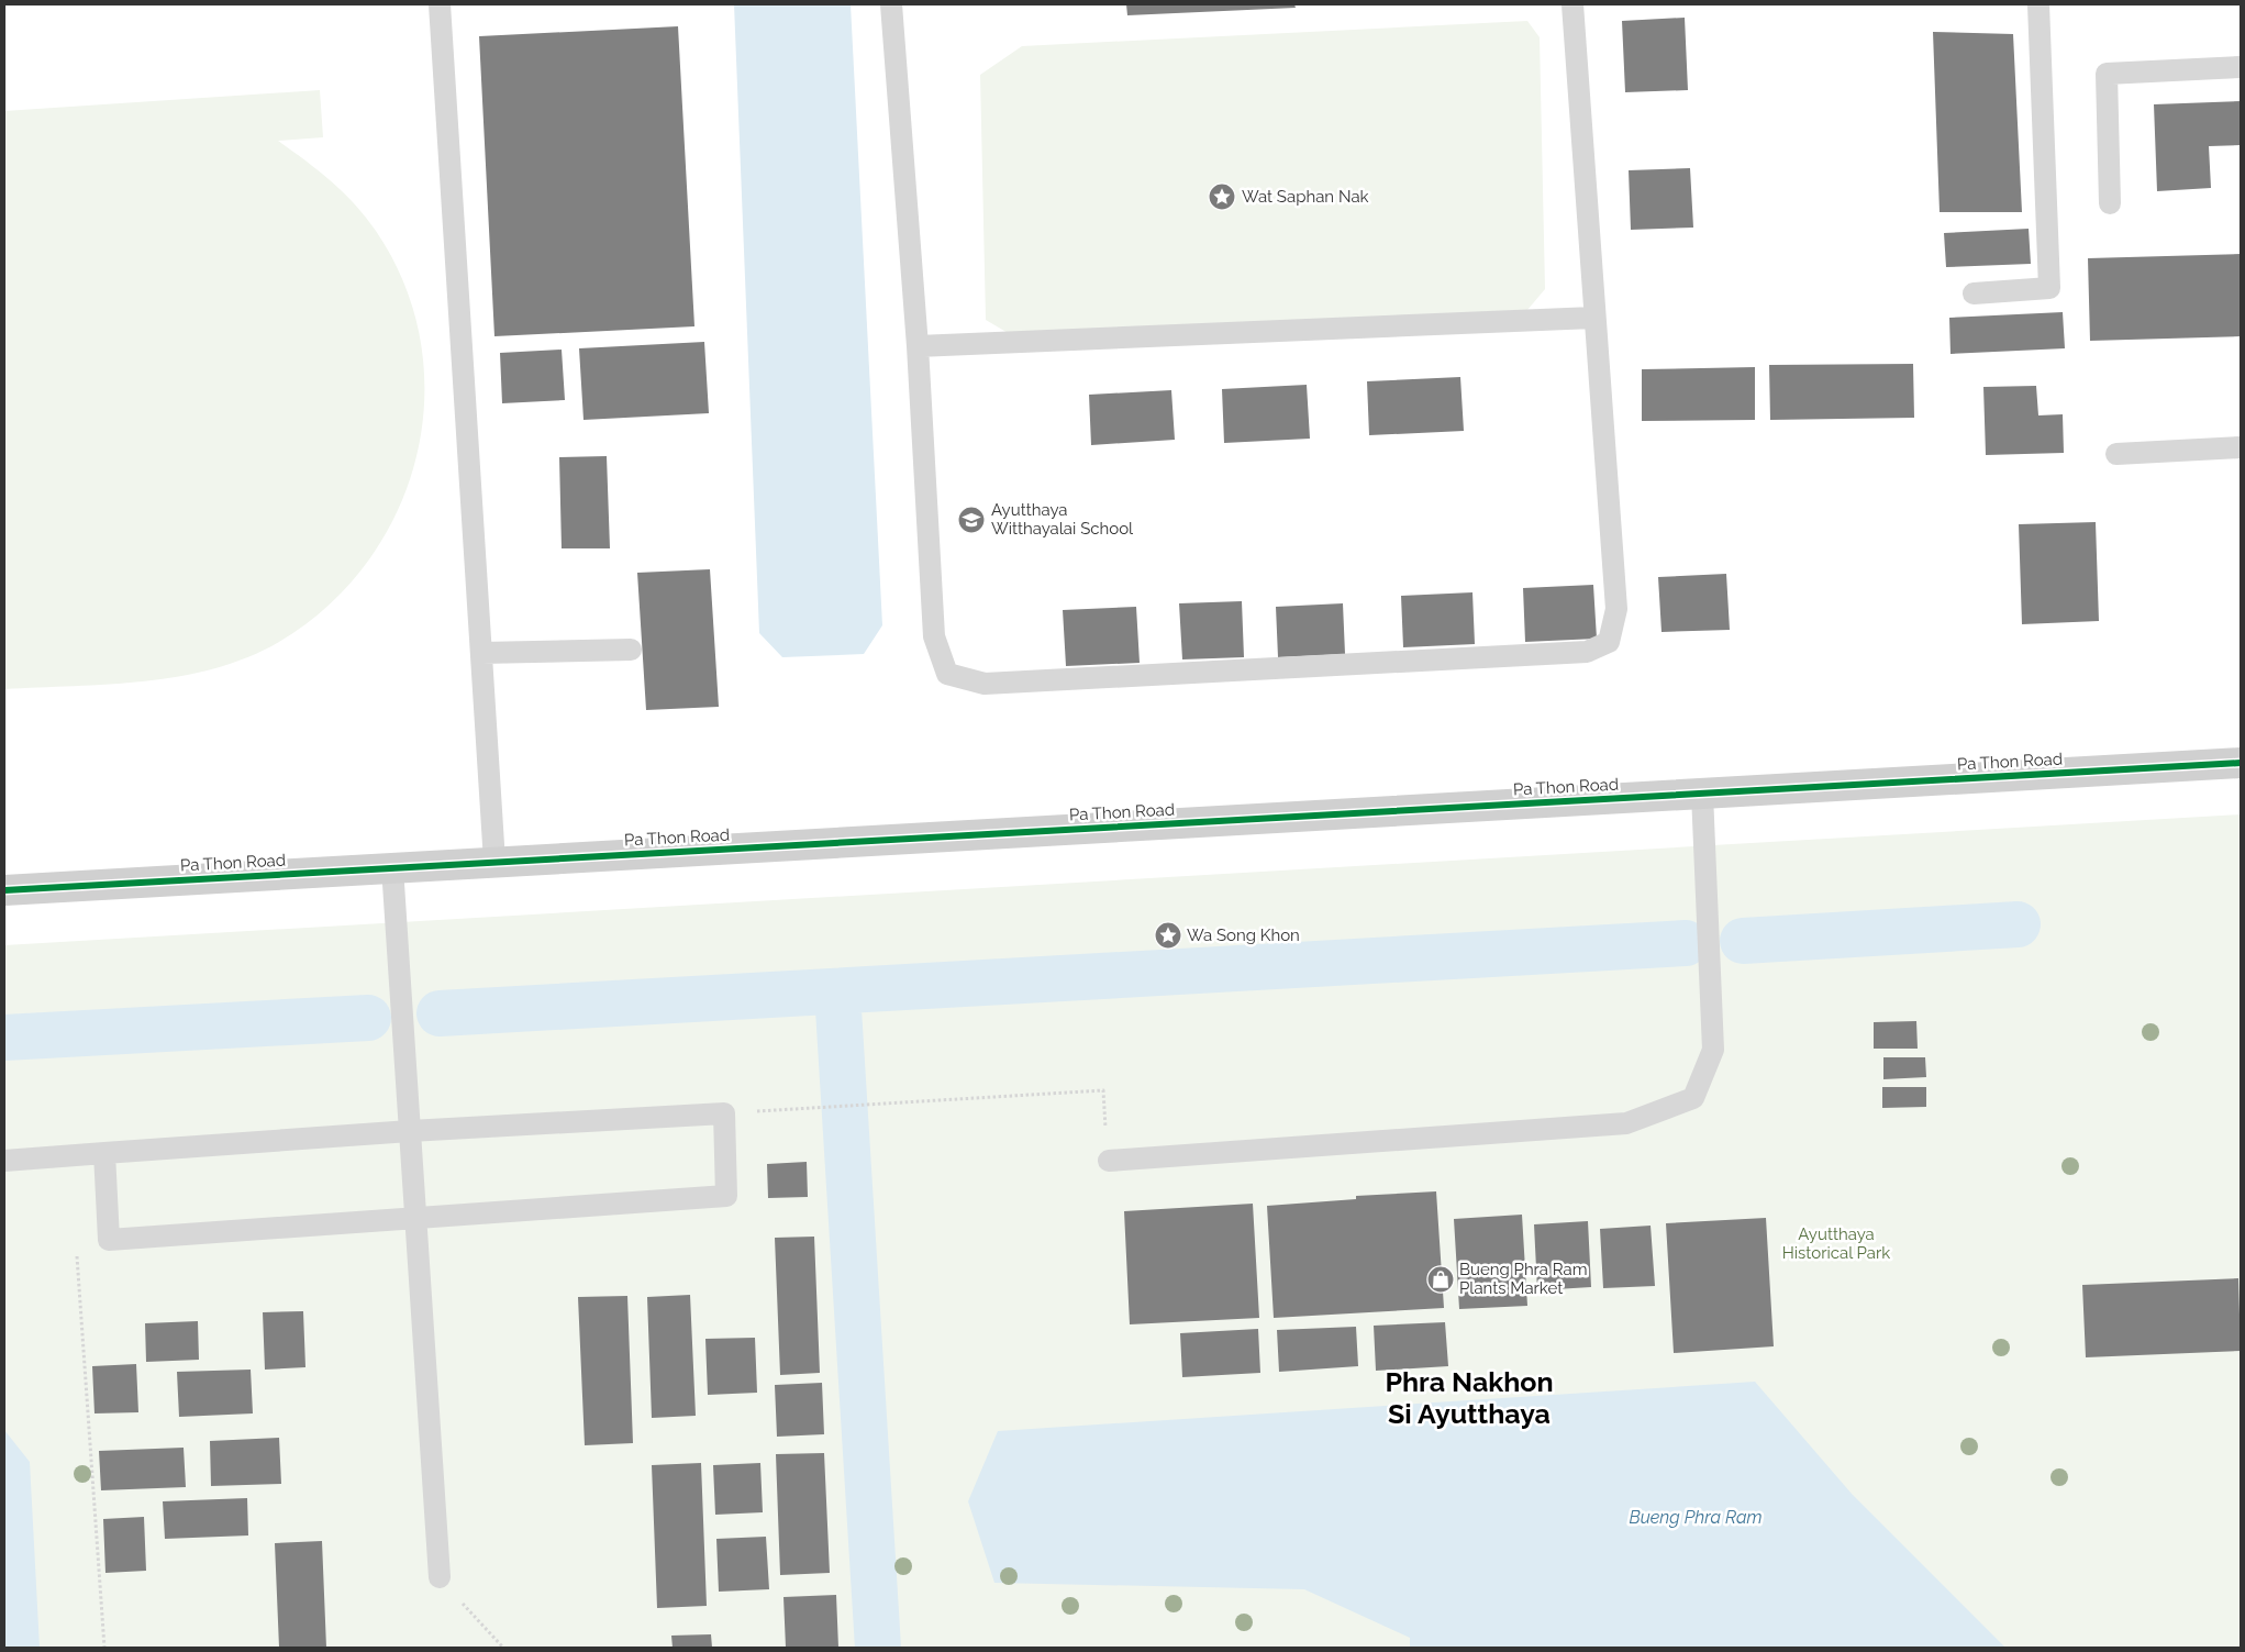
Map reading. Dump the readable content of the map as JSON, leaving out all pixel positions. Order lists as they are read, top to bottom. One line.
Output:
{"streets":{"street":["Pa Thon Road"]},"districts":["Phra Nakhon Si Ayutthaya"],"water":["Bueng Phra Ram"],"parks":["Ayutthaya Historical Park"],"places":{"place":["Wat Saphan Nak","Wa Song Khon"],"school or university":["Ayutthaya Witthayalai School"],"shop":["Bueng Phra Ram Plants Market"]}}
